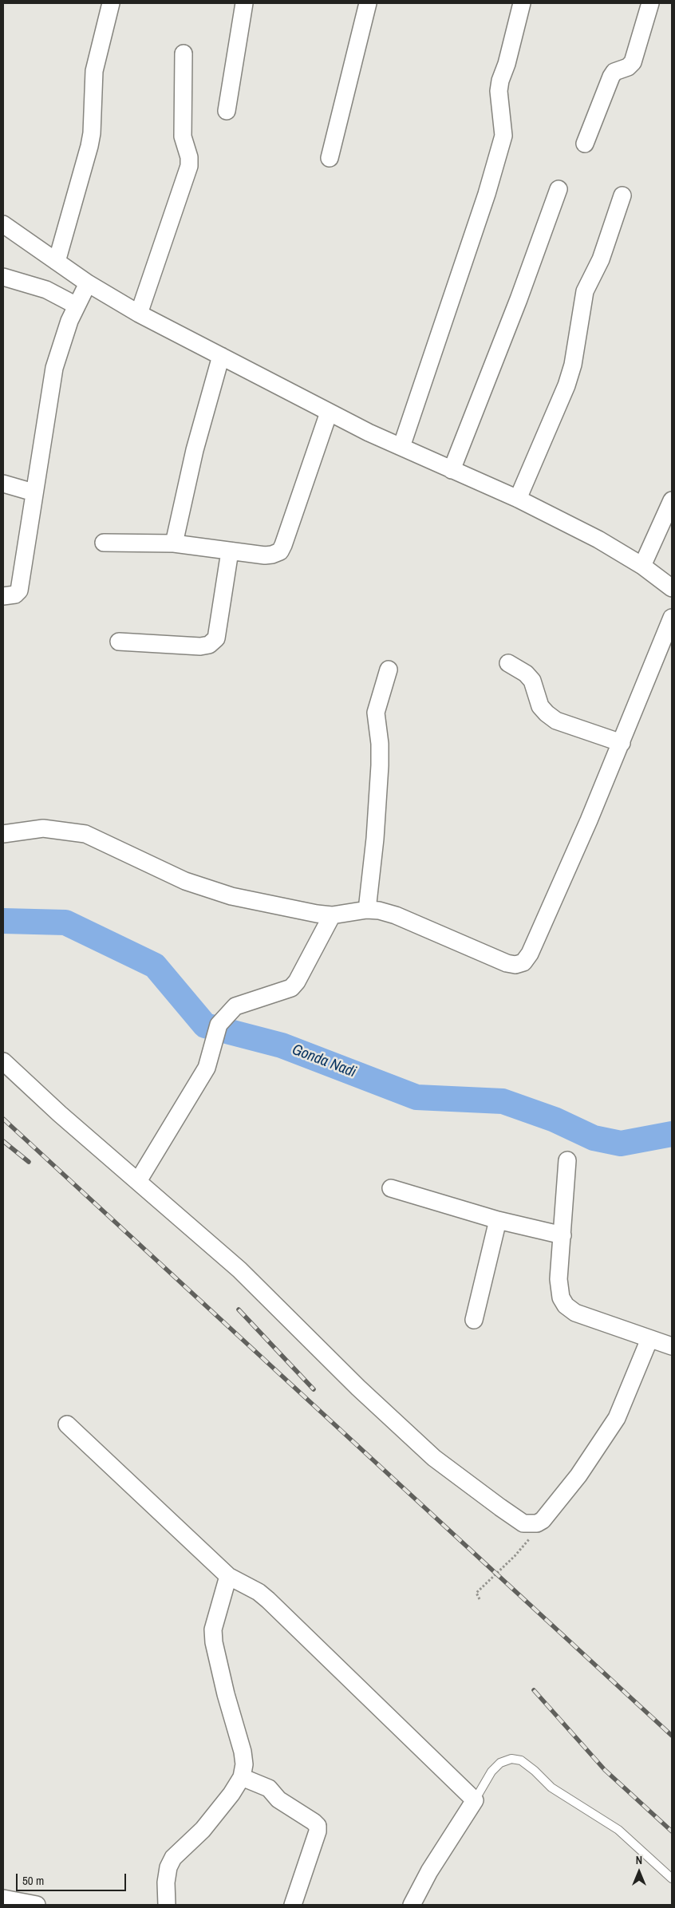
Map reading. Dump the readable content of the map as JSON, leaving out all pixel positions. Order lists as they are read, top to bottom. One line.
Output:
{"water":["Gonda Nadi"],"scale_bar":"50 m","north":"top"}
